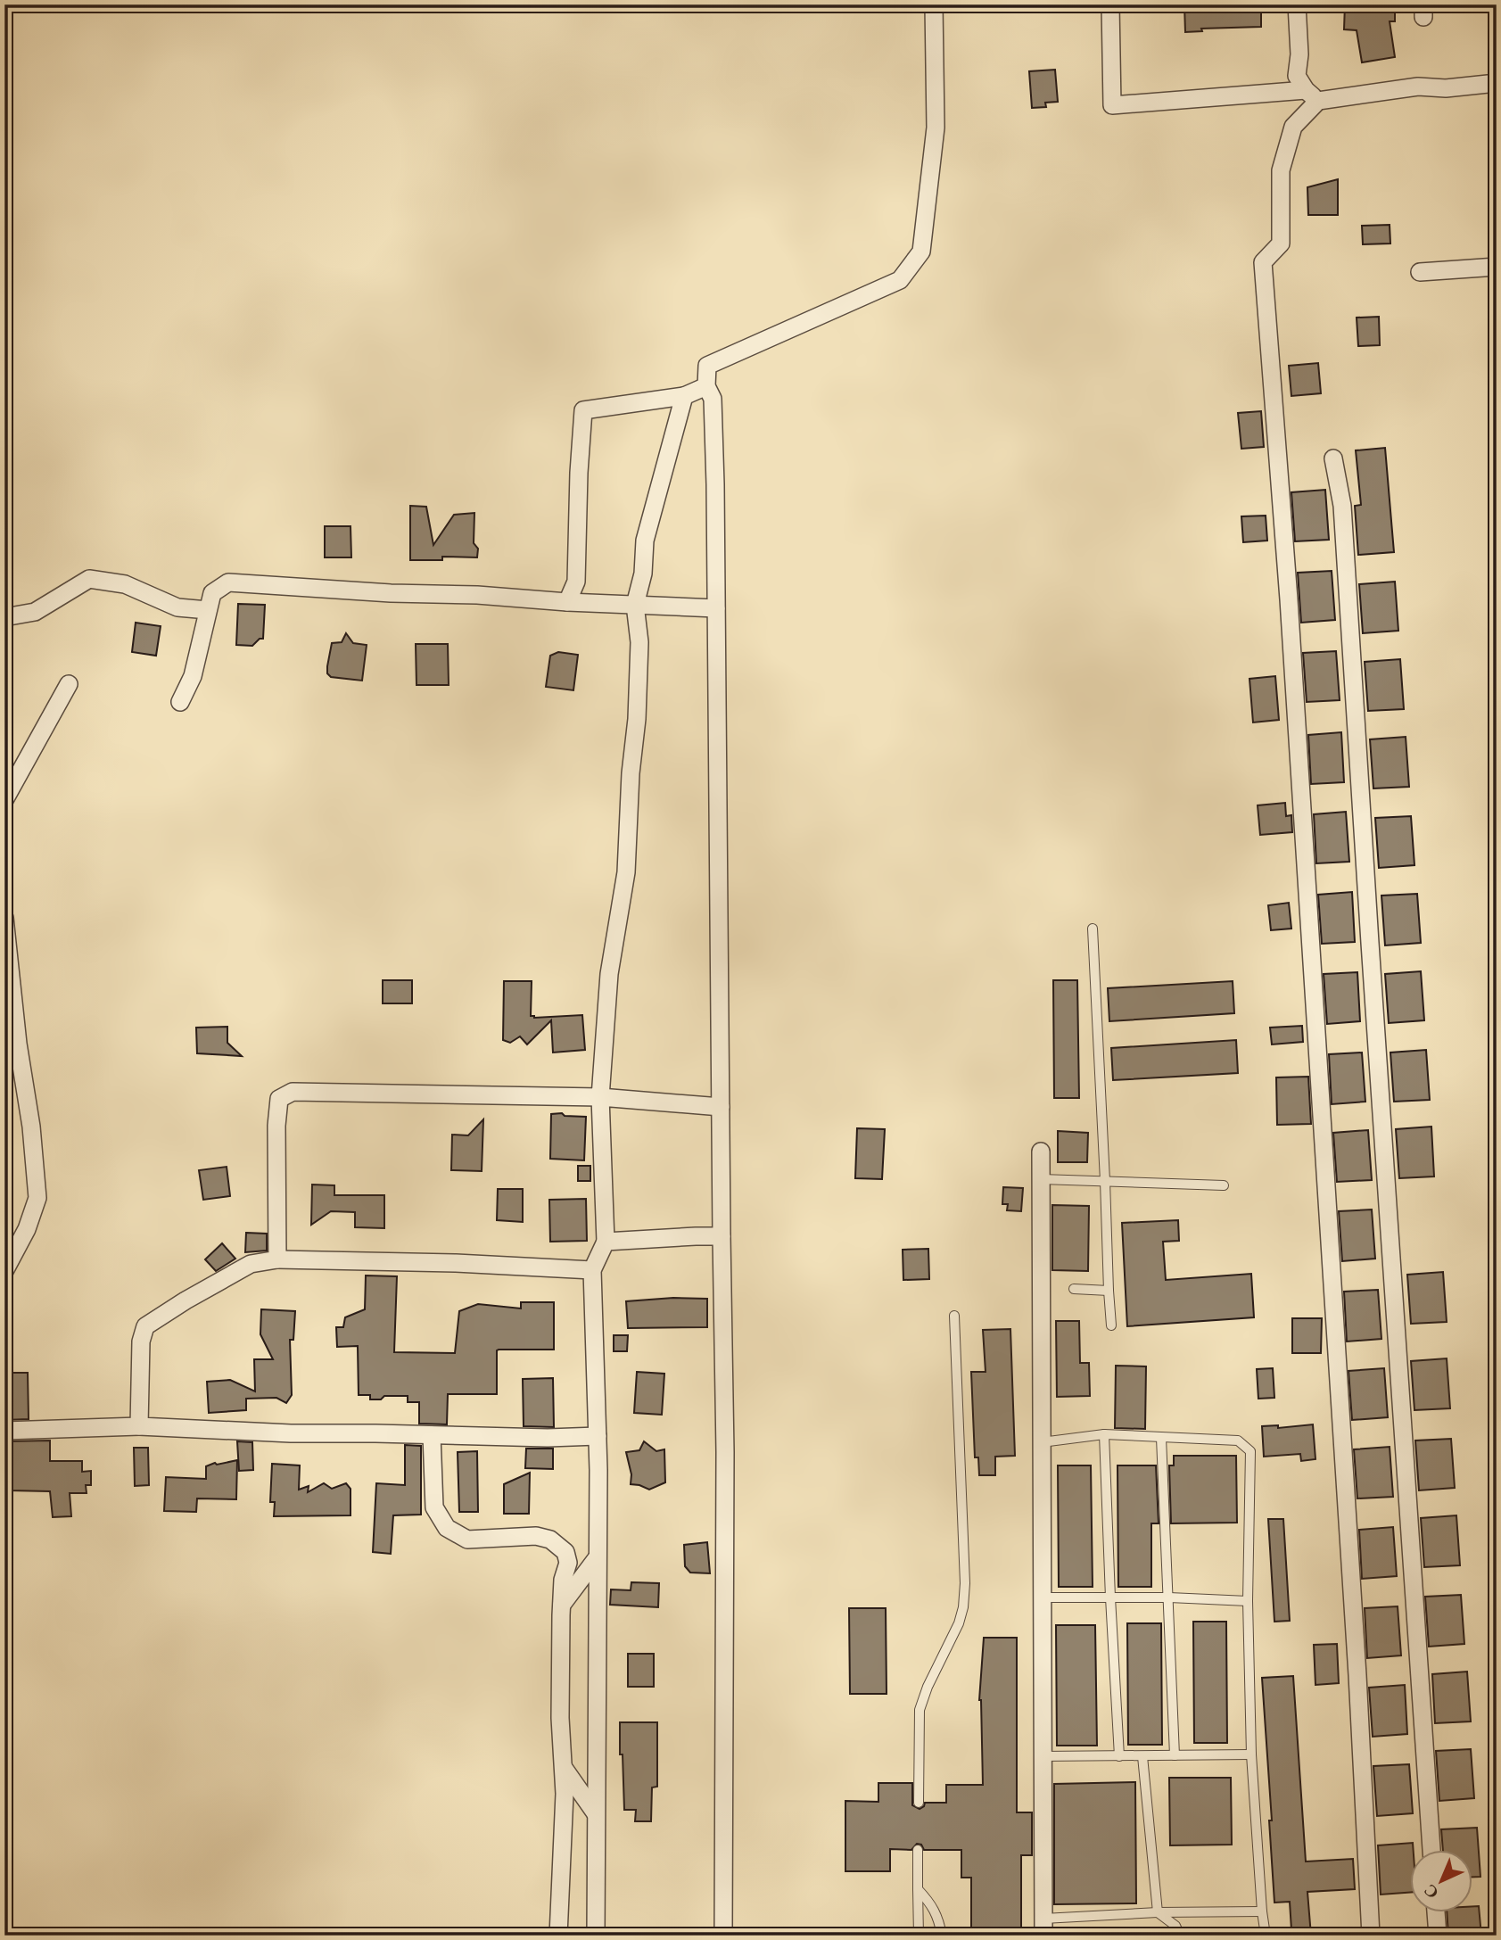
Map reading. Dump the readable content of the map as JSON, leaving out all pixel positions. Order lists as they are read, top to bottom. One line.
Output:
{"north":"bottom left"}
